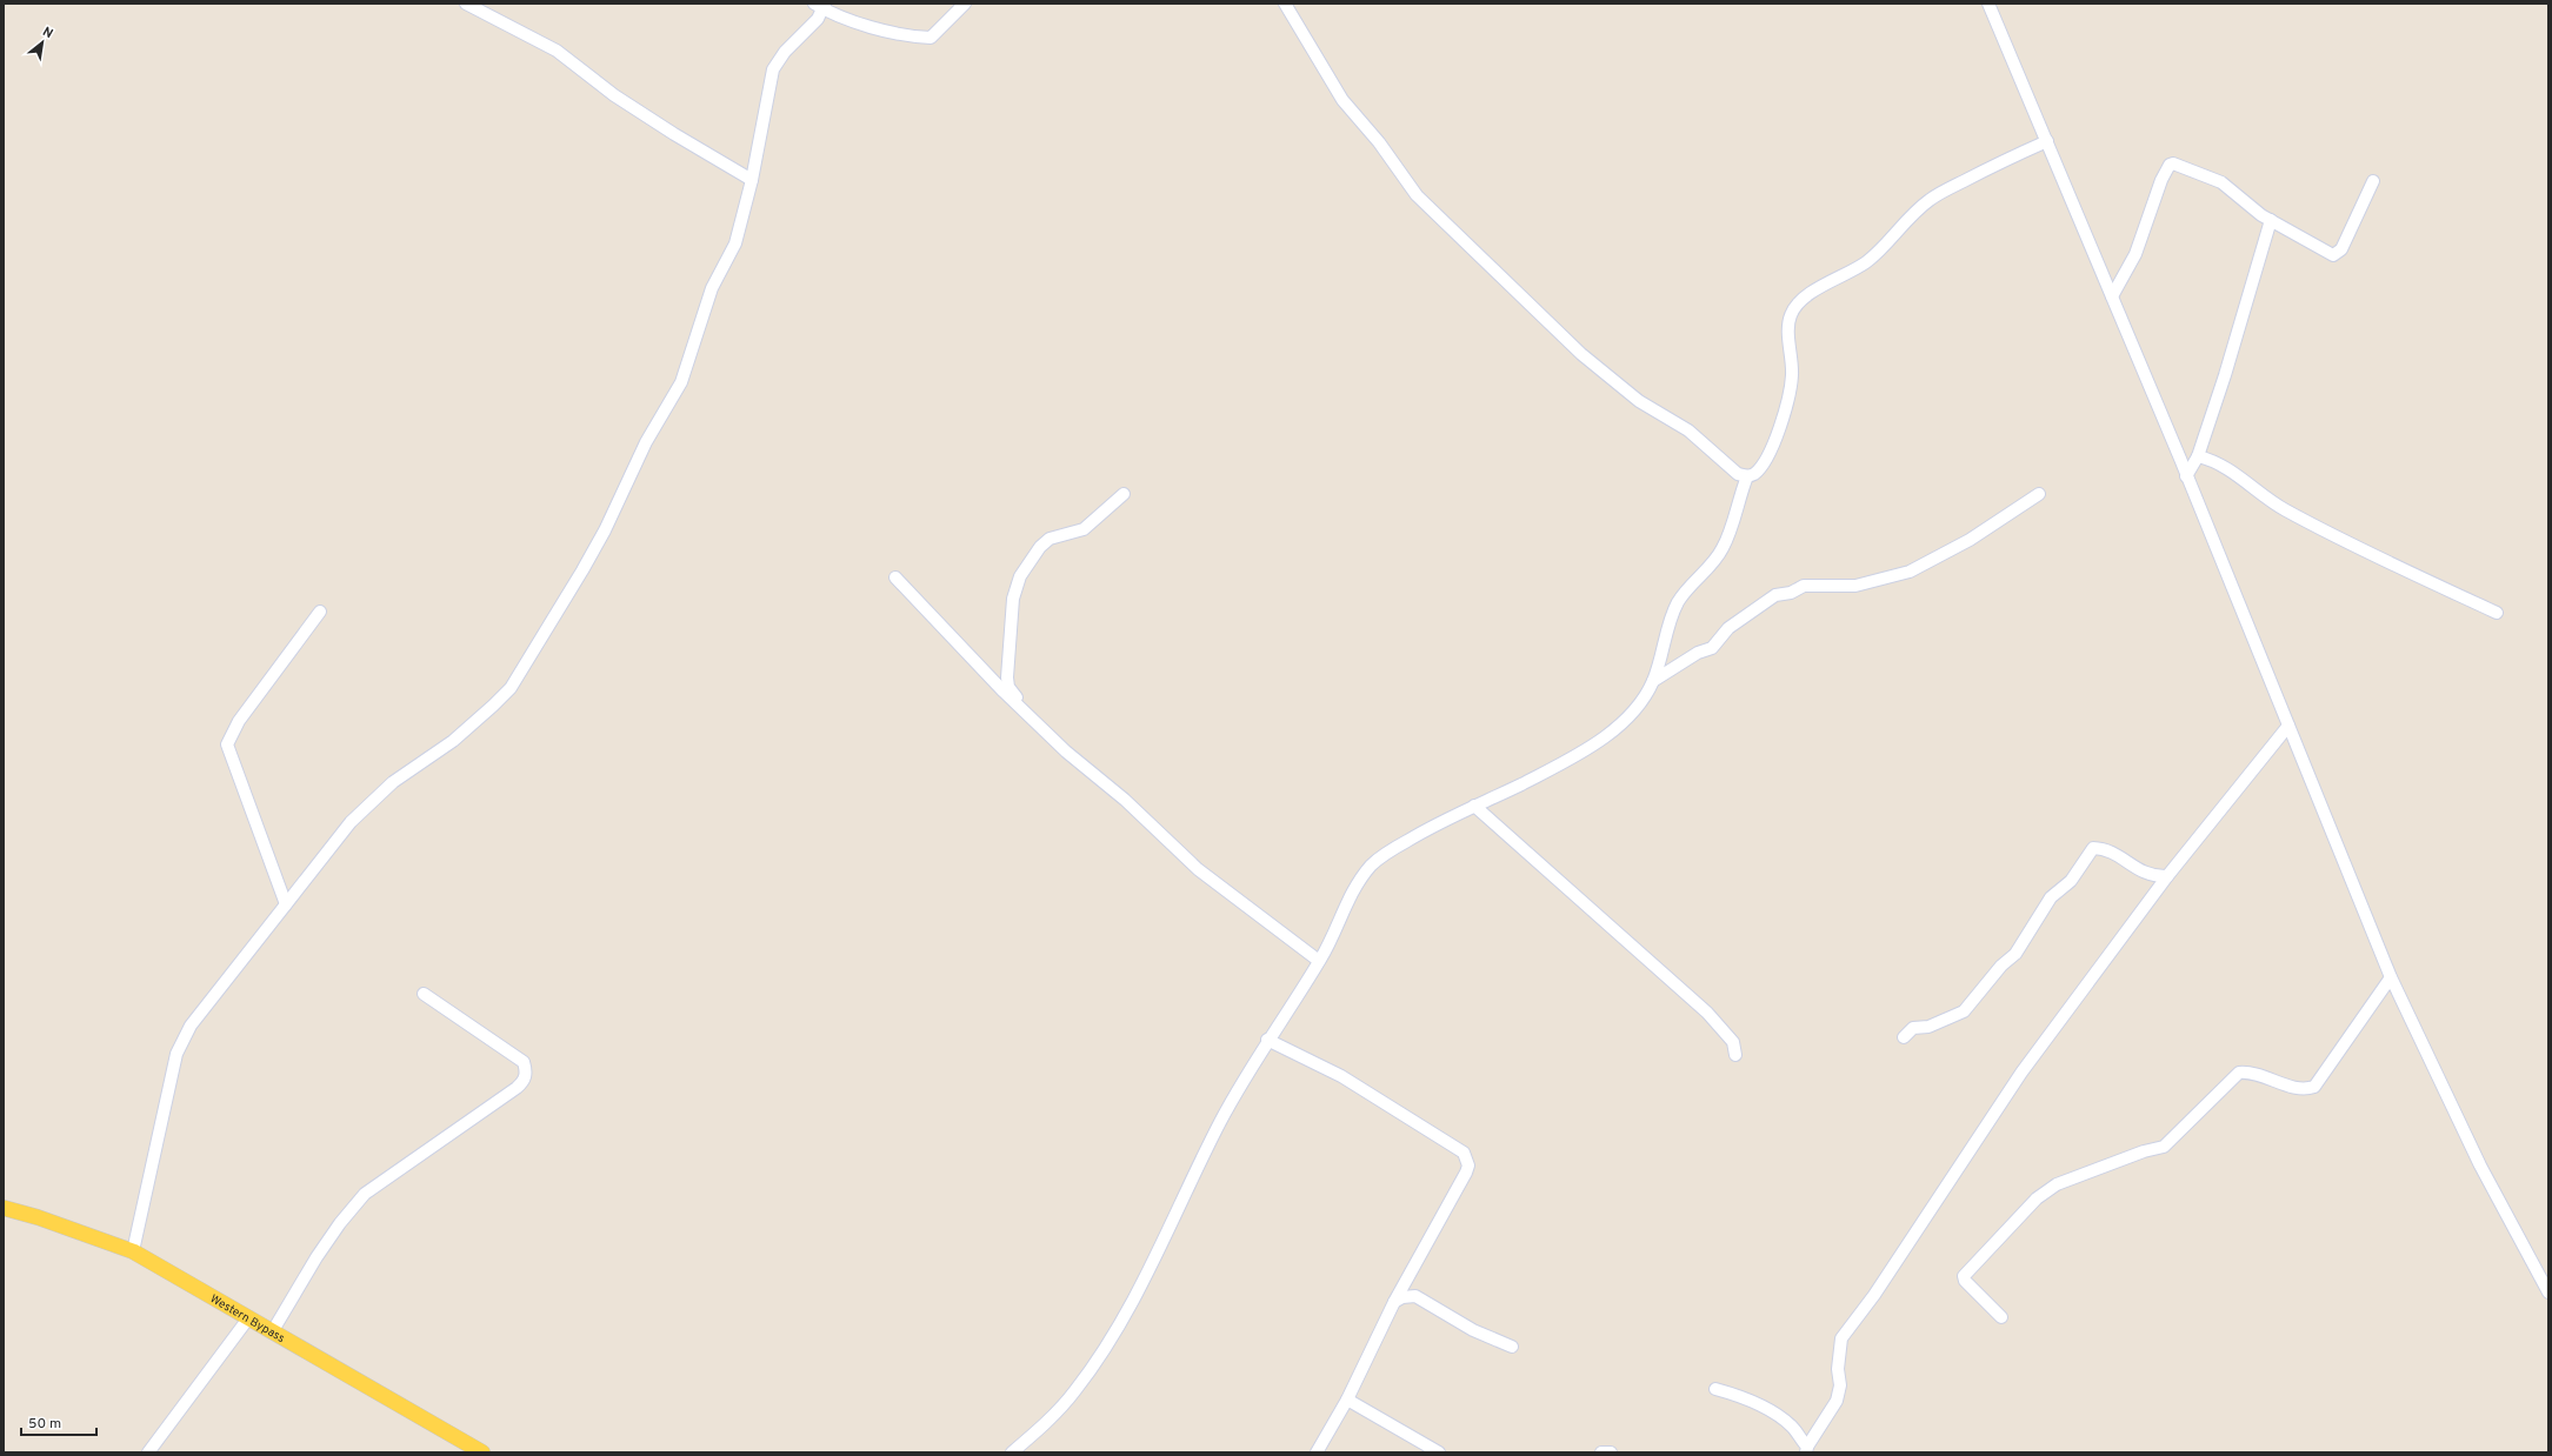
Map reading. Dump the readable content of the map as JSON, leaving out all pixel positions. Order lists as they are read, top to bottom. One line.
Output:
{"streets":{"main road":["Western Bypass"]},"scale_bar":"50 m","north":"top right"}
